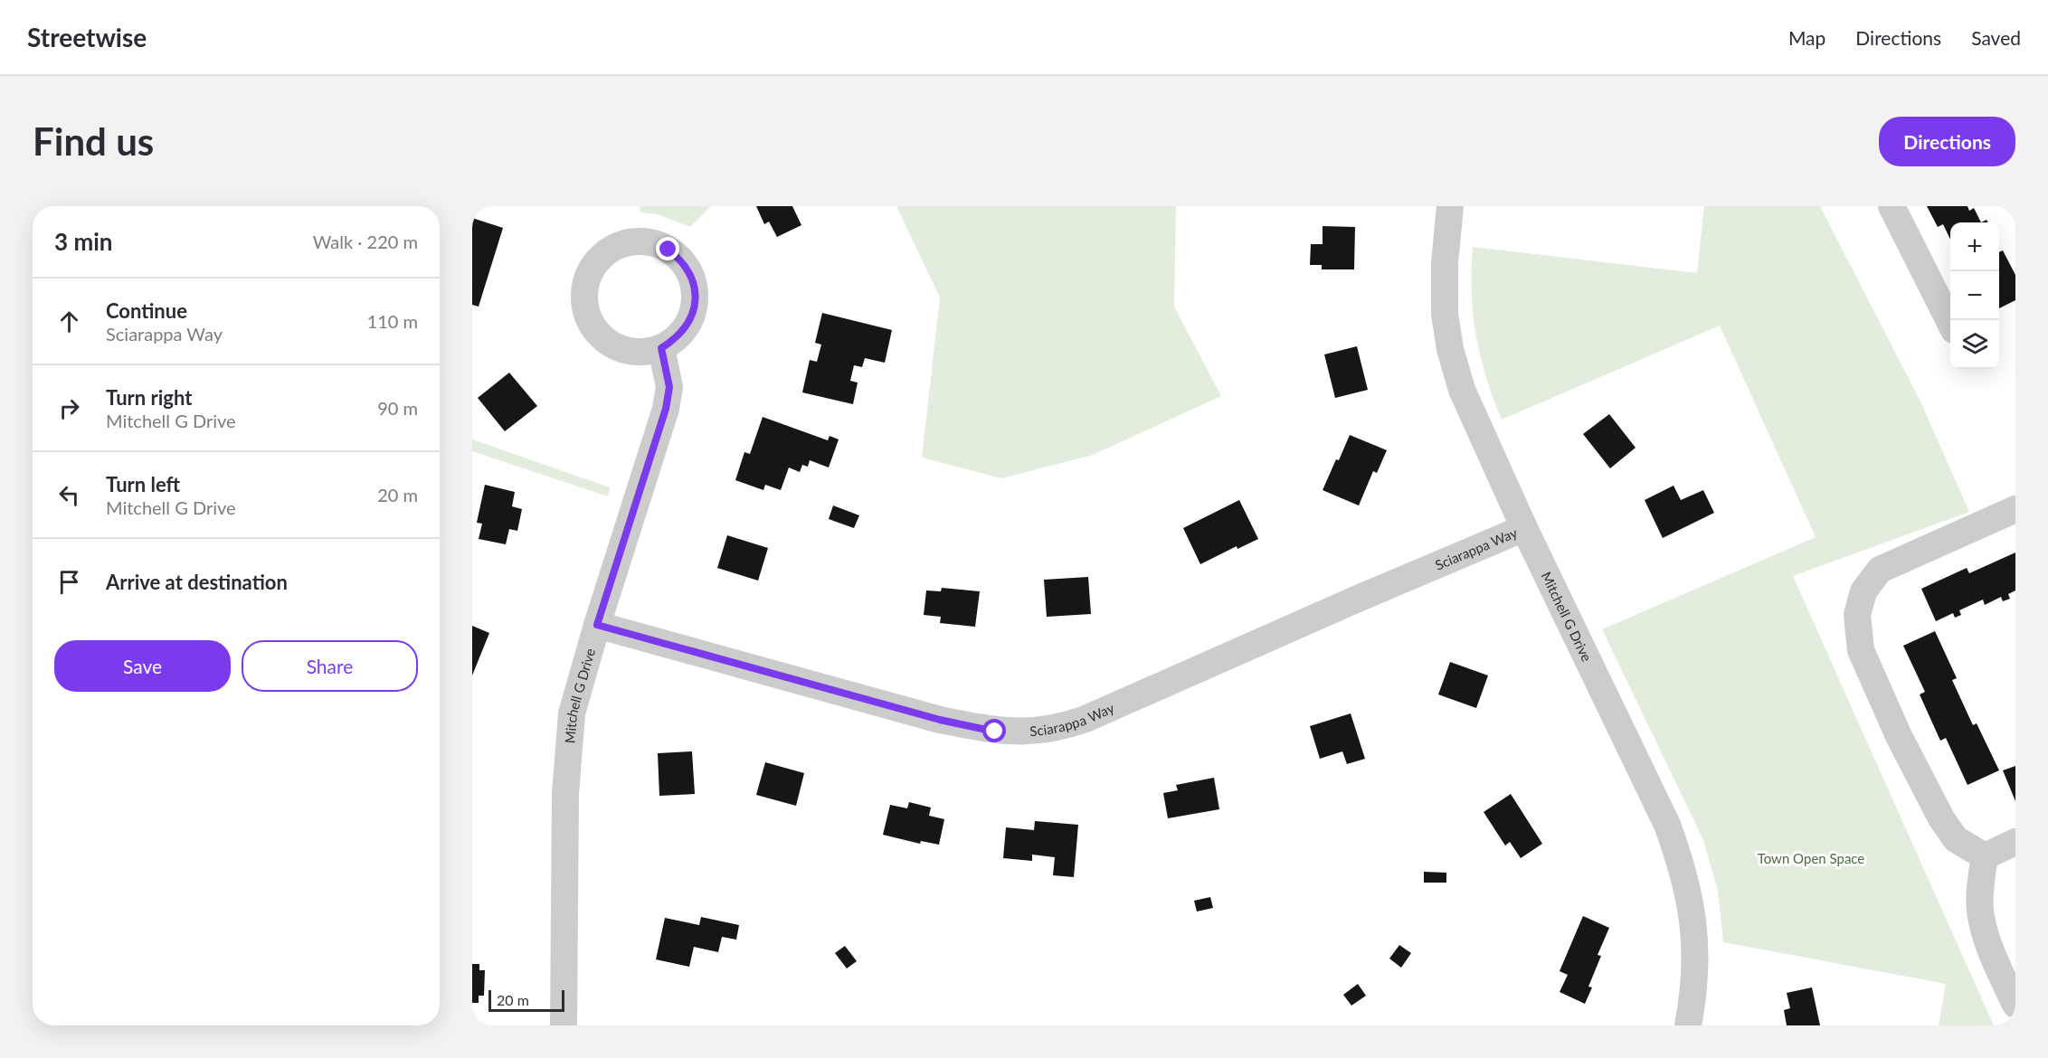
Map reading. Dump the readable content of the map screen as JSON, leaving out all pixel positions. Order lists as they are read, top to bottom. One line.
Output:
{"streets":{"street":["Sciarappa Way","Mitchell G Drive"]},"crossings":[["Sciarappa Way","Mitchell G Drive"]],"parks":["Town Open Space"],"scale_bar":"20 m","page":{"header":"Streetwise","nav":["Map","Directions","Saved"],"buttons":["Directions",["Save","Share"]],"title":"Find us","heading":["3 min","Walk · 220 m"],"map_buttons":["+","−"],"list":[["Continue","Sciarappa Way","110 m"],["Turn right","Mitchell G Drive","90 m"],["Turn left","Mitchell G Drive","20 m"],"Arrive at destination"],"scale":"20 m"}}
